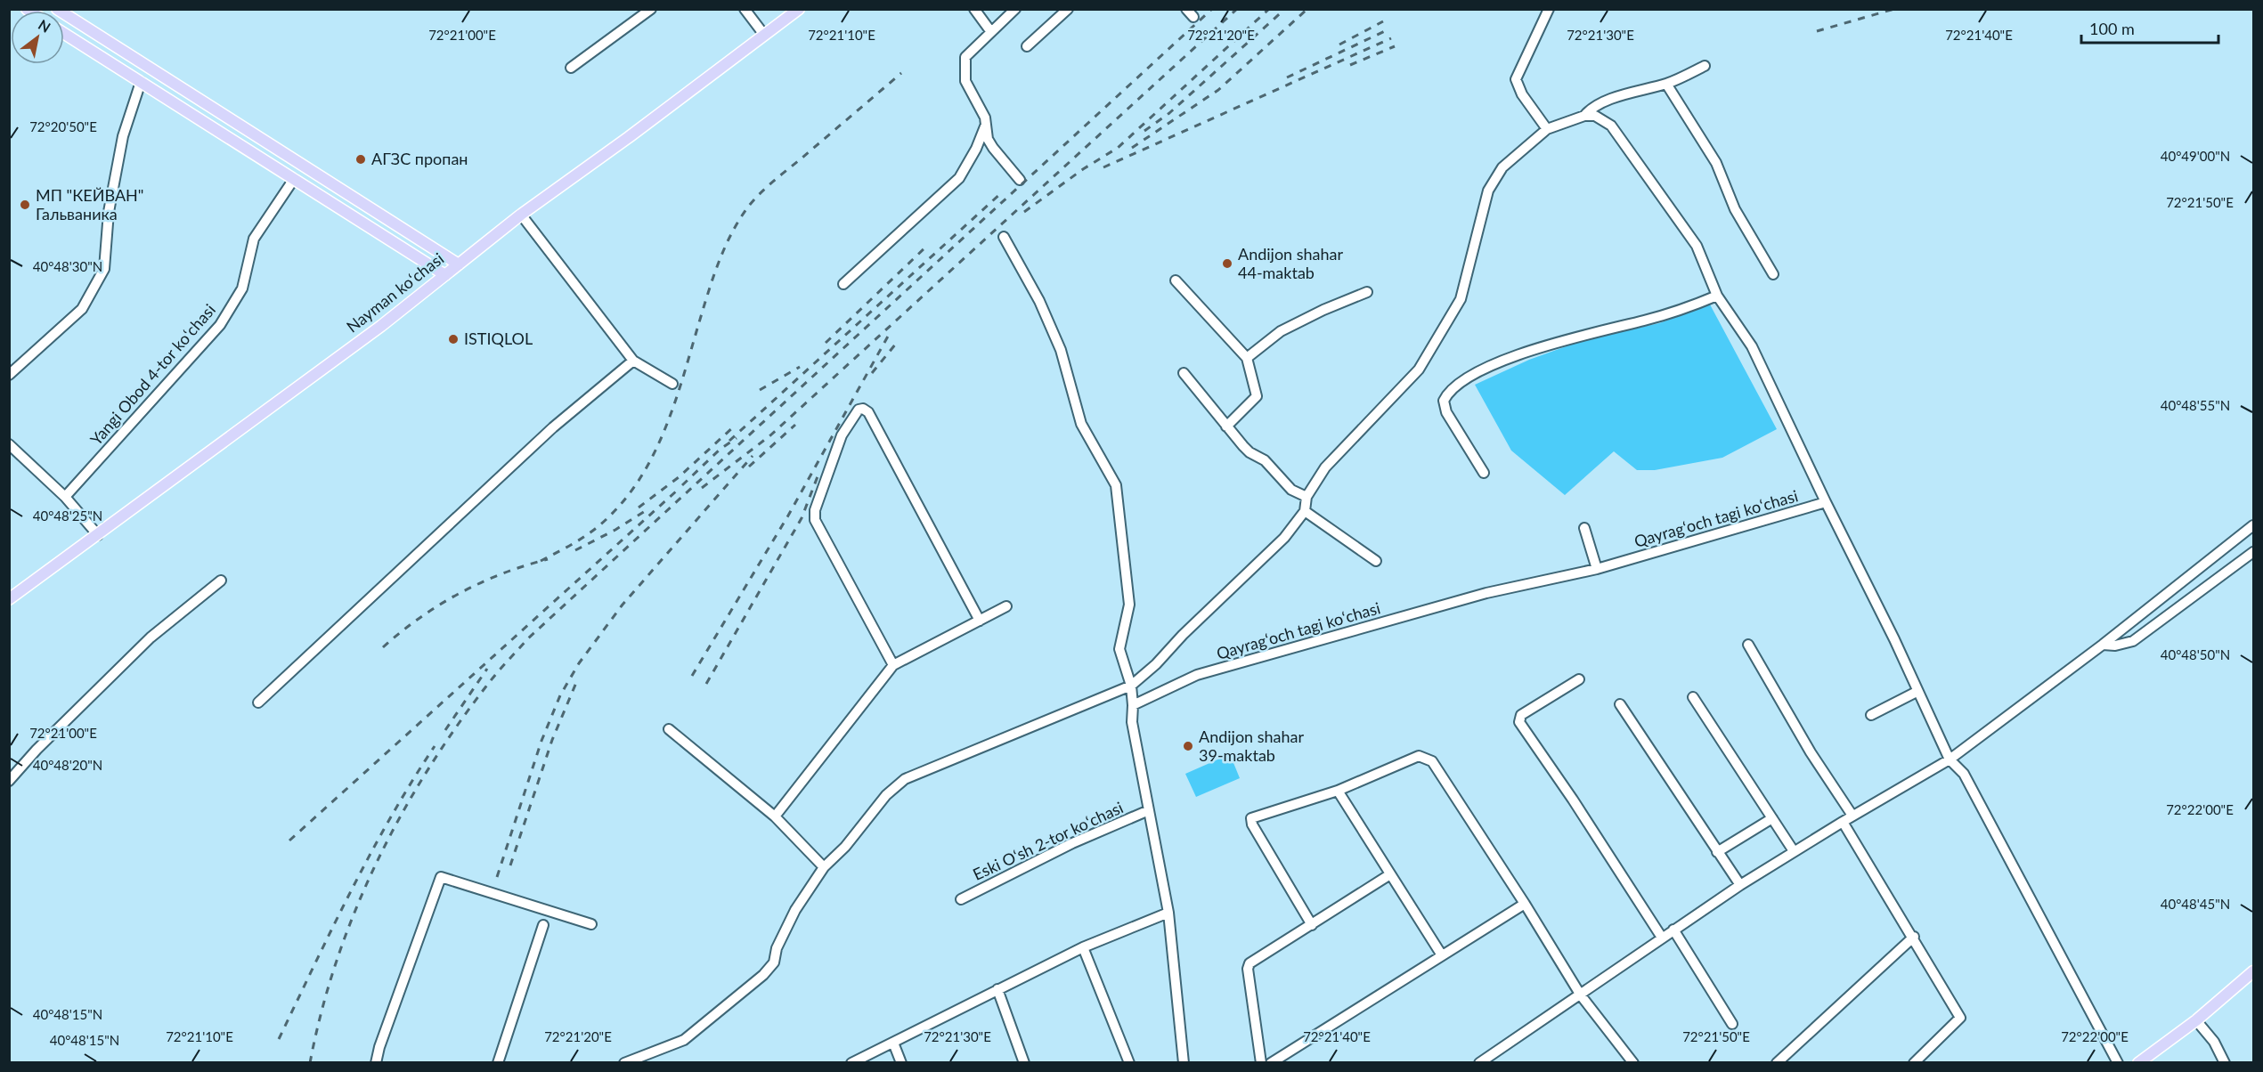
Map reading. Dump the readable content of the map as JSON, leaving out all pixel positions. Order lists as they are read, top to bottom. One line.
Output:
{"streets":{"main road":["Nayman koʻchasi"],"street":["Yangi Obod 4-tor koʻchasi","Qayragʻoch tagi koʻchasi","Eski Oʻsh 2-tor koʻchasi"]},"places":["АГЗС пропан","МП \"КЕЙВАН\" Гальваника","Andijon shahar 44-maktab","ISTIQLOL","Andijon shahar 39-maktab"],"scale_bar":"100 m","north":"top right","coordinates":["72°21'00\"E","72°21'10\"E","72°21'20\"E","72°21'30\"E","72°21'40\"E","72°20'50\"E","40°49'00\"N","72°21'50\"E","40°48'30\"N","40°48'55\"N","40°48'25\"N","40°48'50\"N","40°48'20\"N","72°22'00\"E","40°48'45\"N","40°48'15\"N"]}
